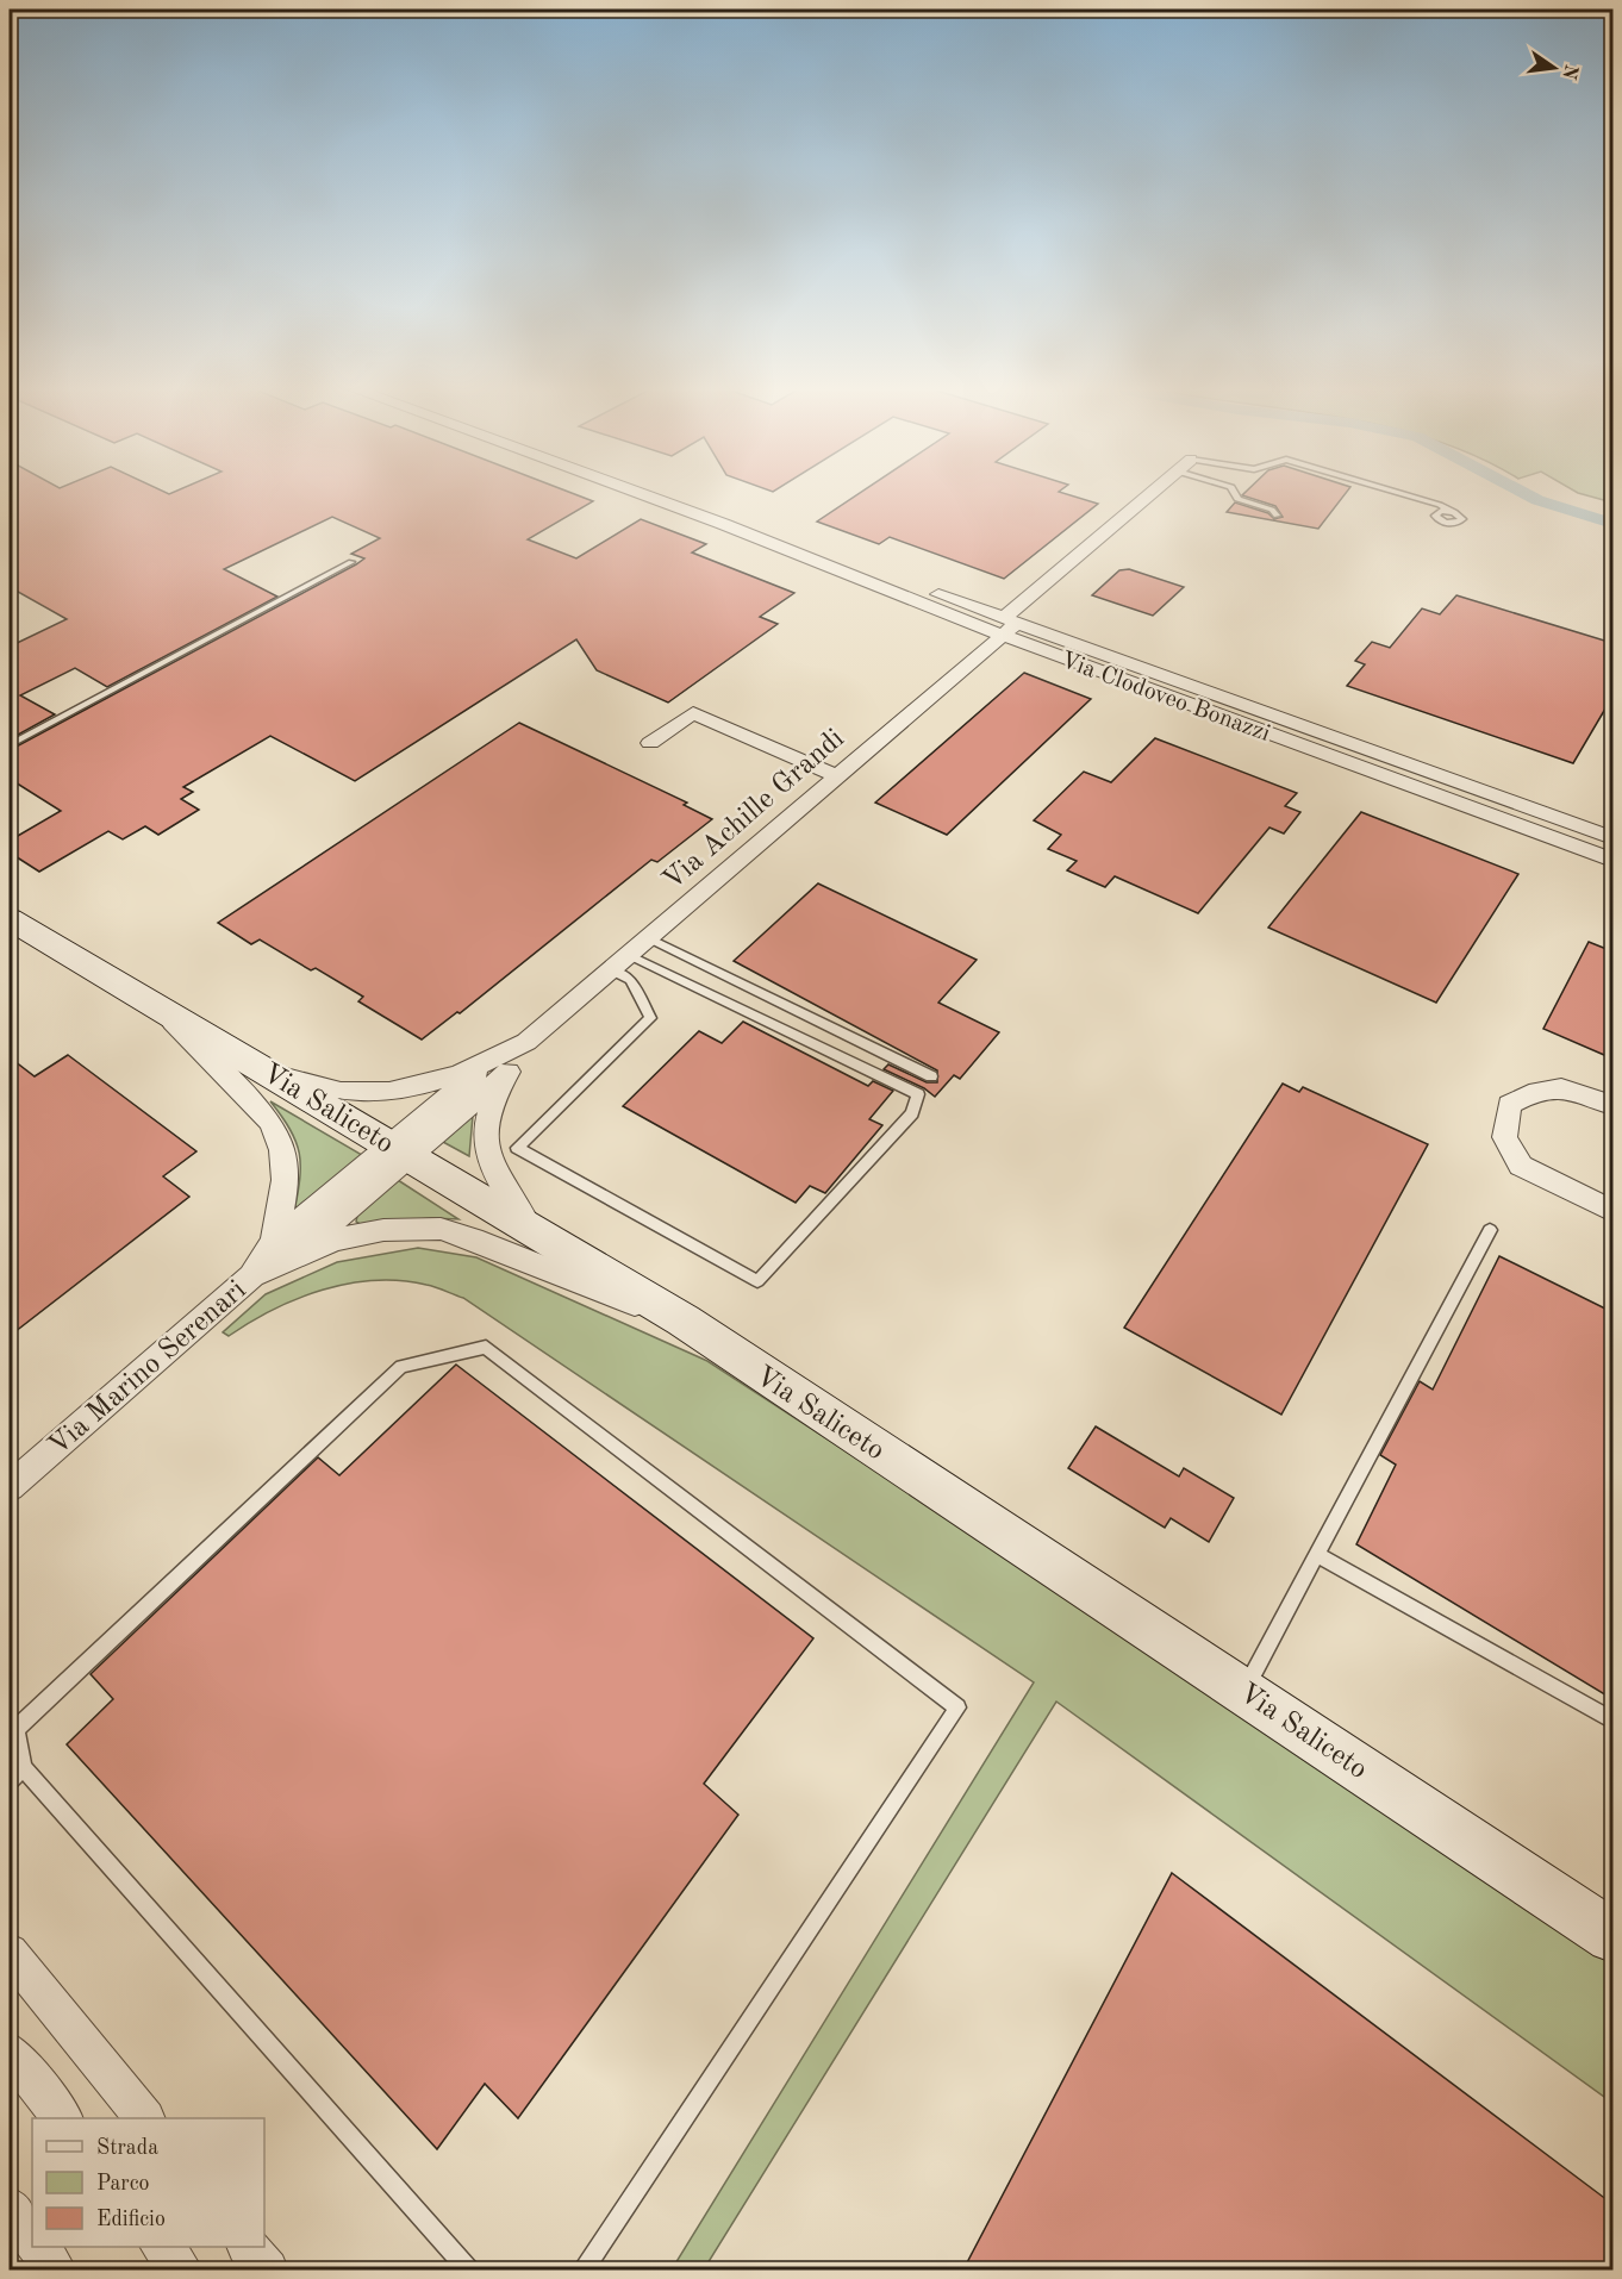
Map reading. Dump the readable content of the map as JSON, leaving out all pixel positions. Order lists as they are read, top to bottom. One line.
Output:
{"streets":{"main road":["Via Saliceto"],"street":["Via Clodoveo Bonazzi","Via Achille Grandi","Via Marino Serenari"]},"crossings":[["Via Clodoveo Bonazzi","Via Achille Grandi"],["Via Achille Grandi","Via Saliceto"],["Via Achille Grandi","Via Marino Serenari"],["Via Saliceto","Via Marino Serenari"]],"legend":["Strada","Parco","Edificio"],"north":"right"}
